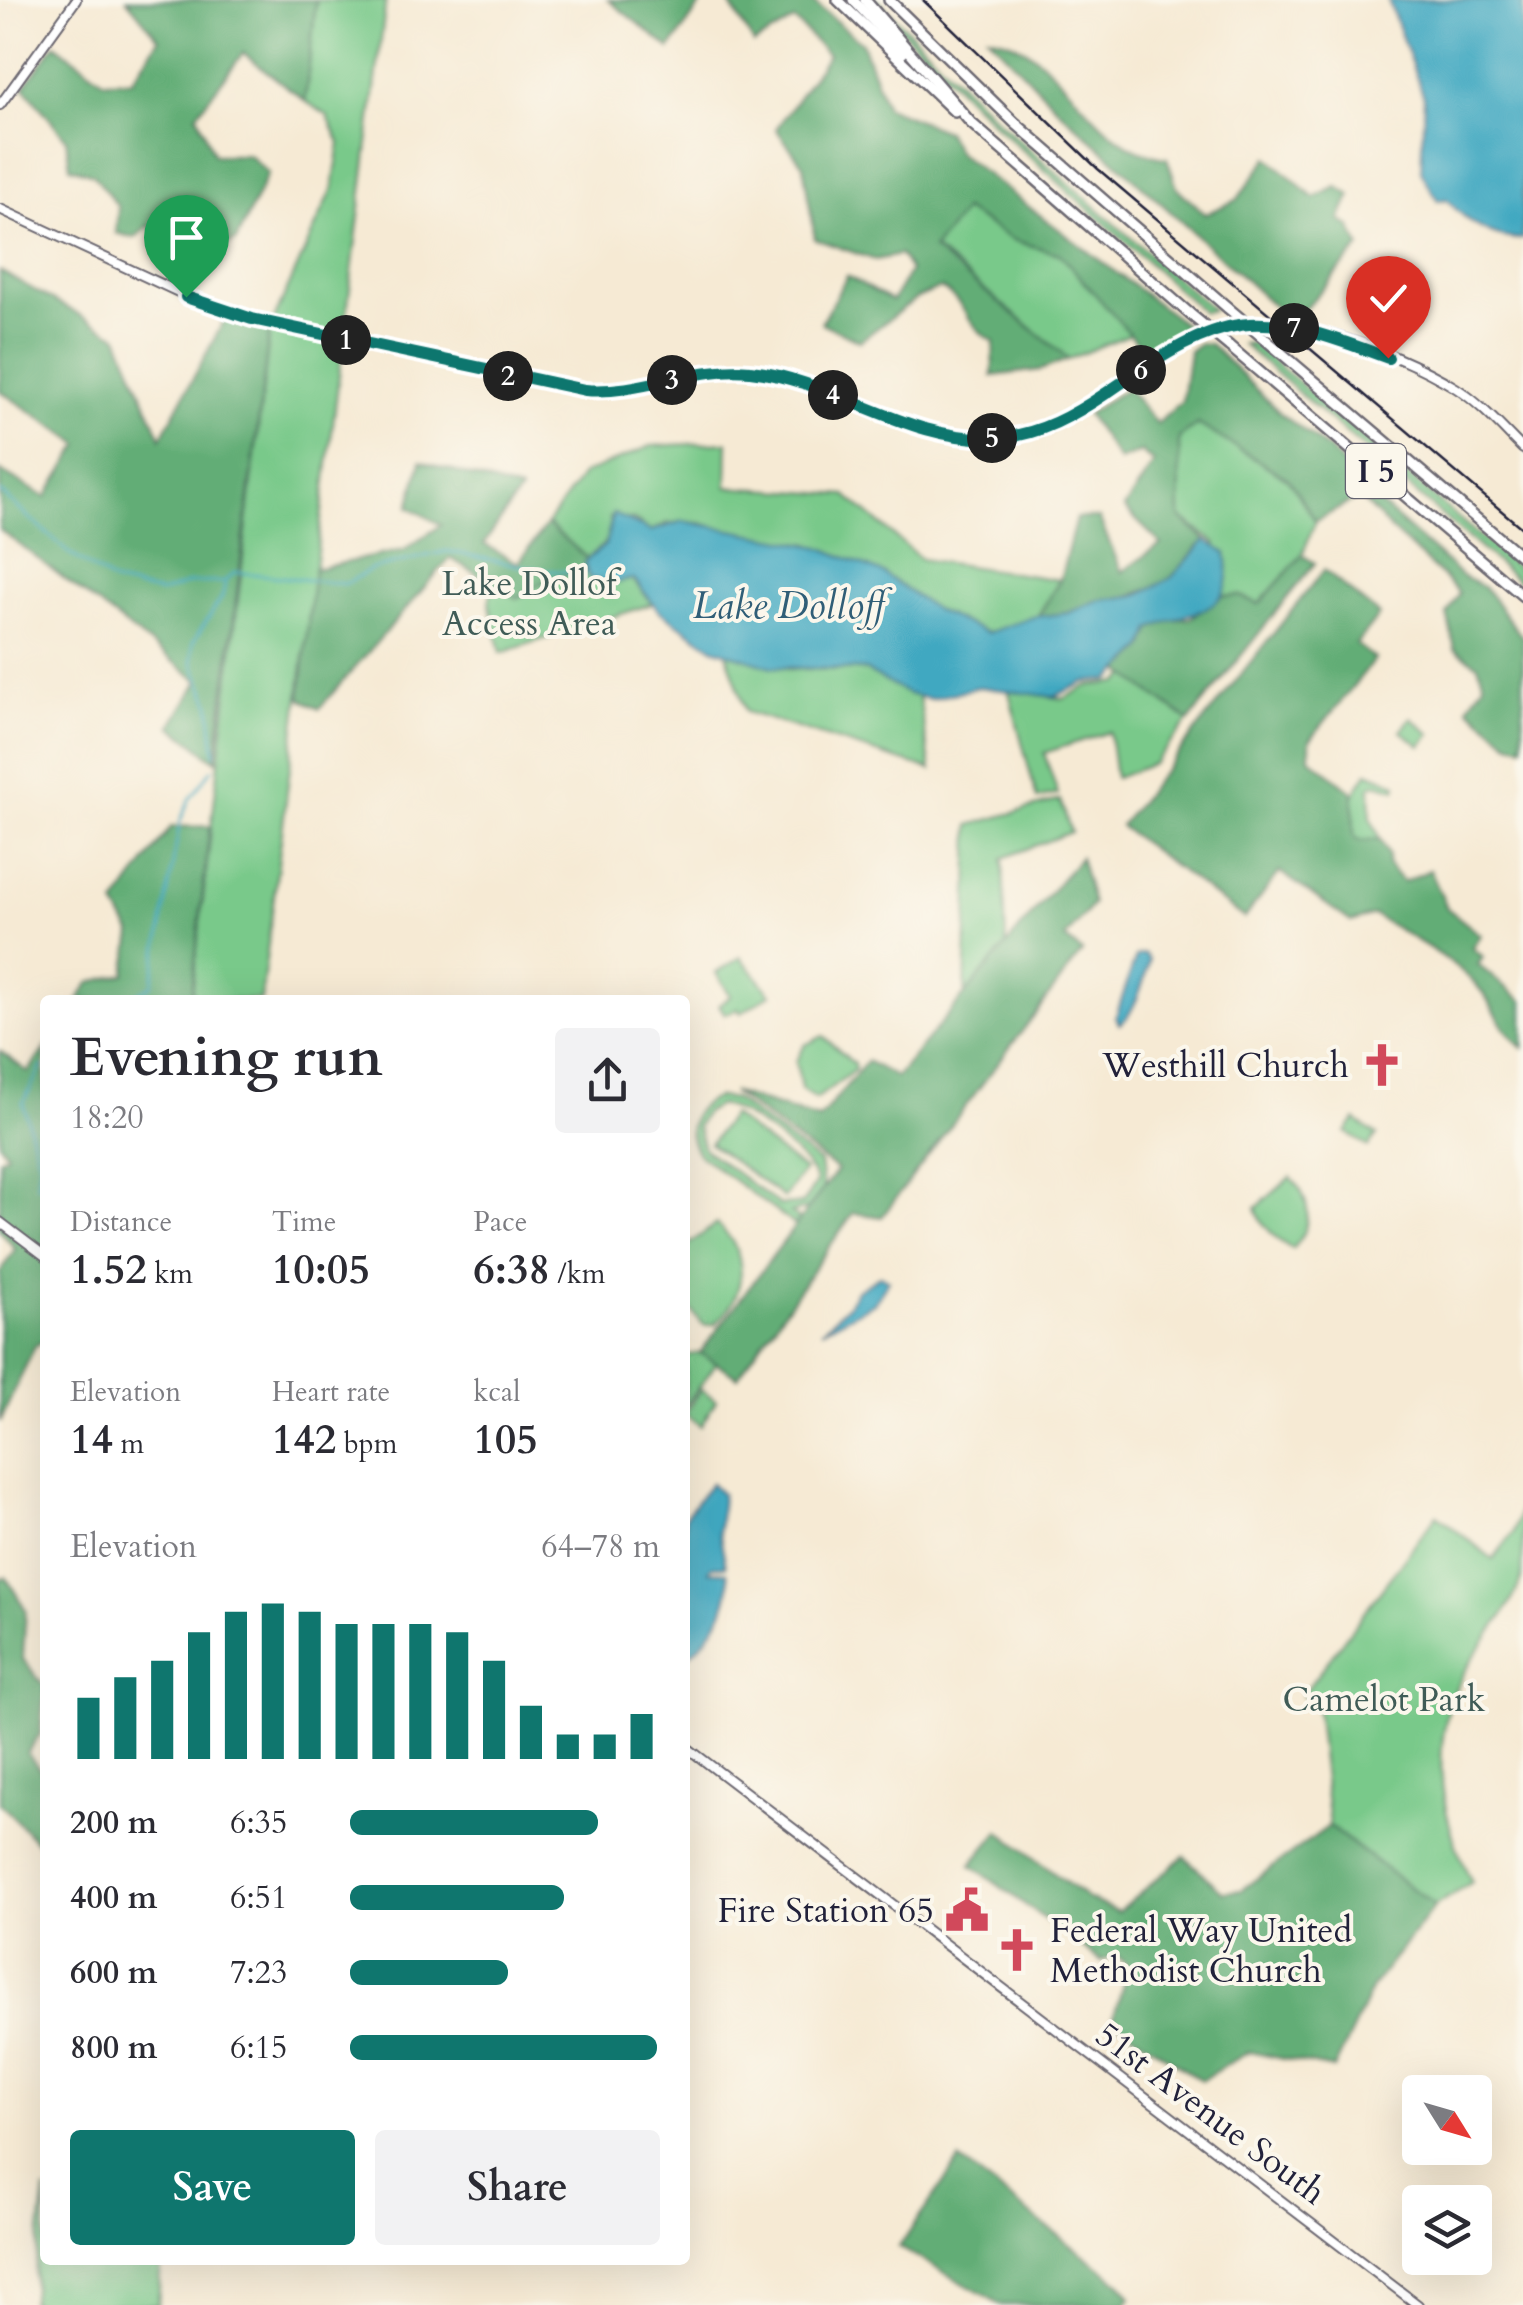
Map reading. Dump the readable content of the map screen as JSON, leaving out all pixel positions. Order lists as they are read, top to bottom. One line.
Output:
{"streets":{"highway":["I 5"],"main road":["51st Avenue South"]},"water":["Lake Dolloff"],"parks":["Lake Dollof Access Area","Camelot Park"],"places":{"church":["Westhill Church","Federal Way United Methodist Church"],"public building":["Fire Station 65"]},"north":"bottom right","page":{"pins":["7","1","6","2","3","4","5"],"heading":["Evening run","18:20"],"stats":[["Distance","1.52 km"],["Time","10:05"],["Pace","6:38 /km"],["Elevation","14 m"],["Heart rate","142 bpm"],["kcal","105"]],"chart":["Elevation","64–78 m"],"list":[{"name":"200 m","note":"6:35"},{"name":"400 m","note":"6:51"},{"name":"600 m","note":"7:23"},{"name":"800 m","note":"6:15"}],"buttons":["Save","Share"]}}
